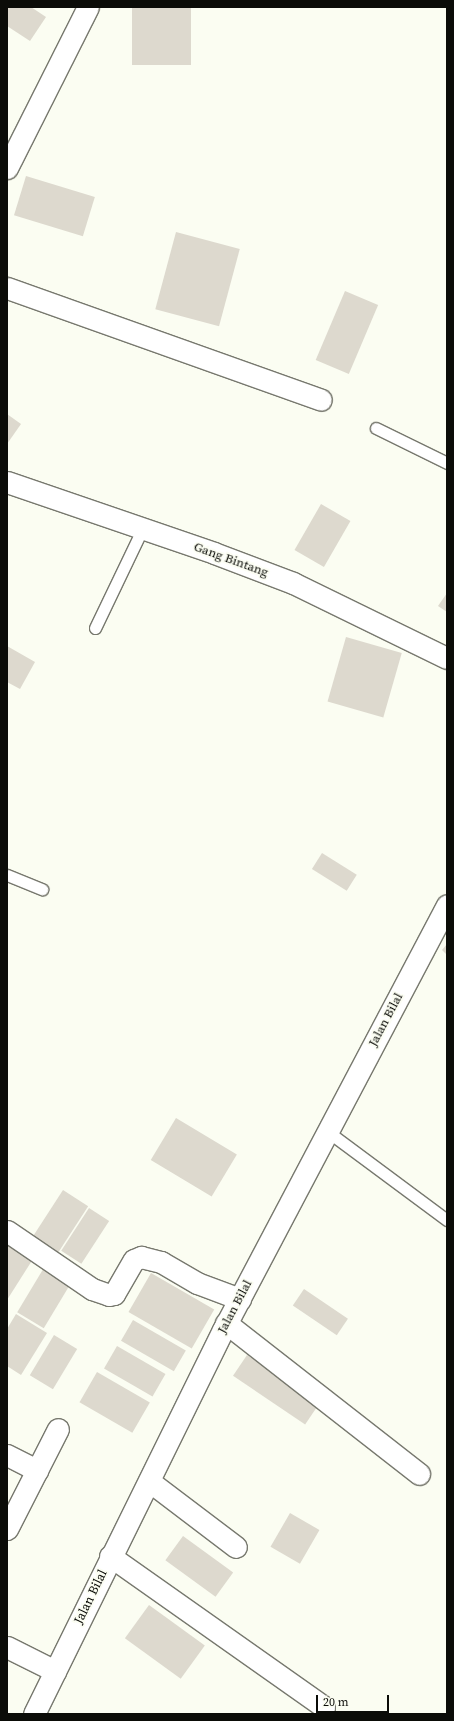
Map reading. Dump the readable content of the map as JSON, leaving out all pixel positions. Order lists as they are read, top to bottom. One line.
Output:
{"streets":{"street":["Gang Bintang","Jalan Bilal"]},"scale_bar":"20 m"}
